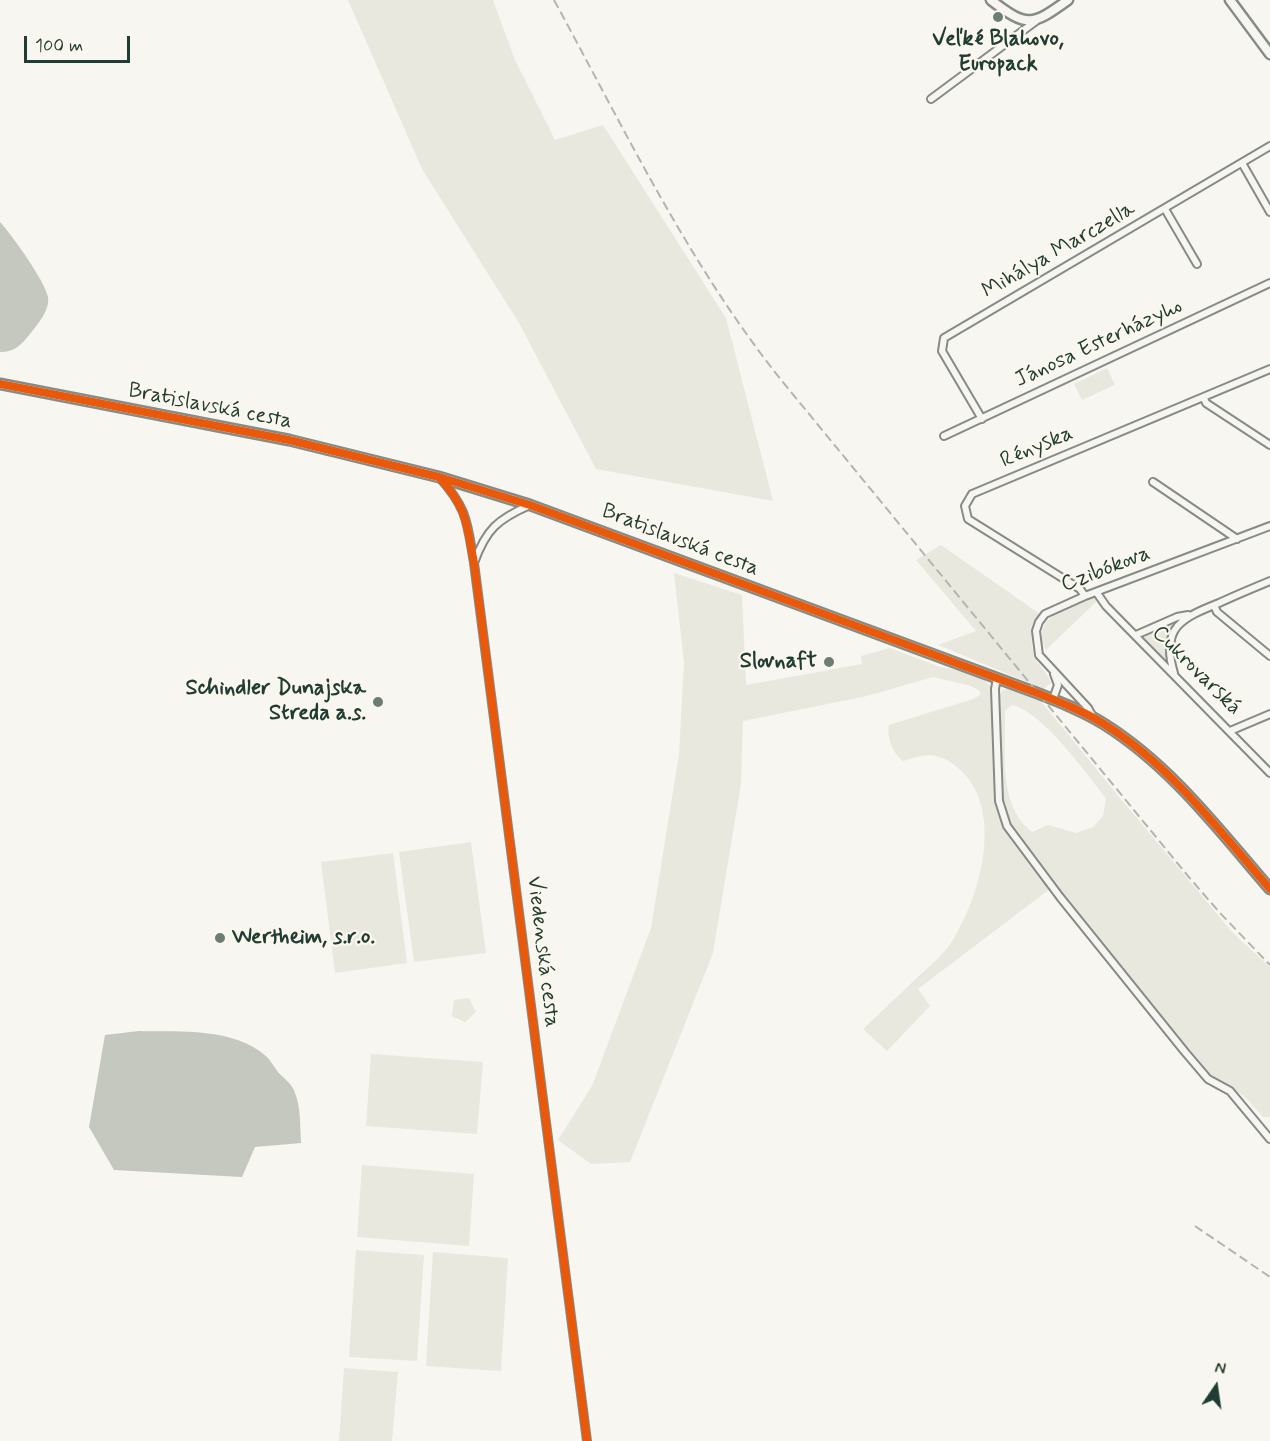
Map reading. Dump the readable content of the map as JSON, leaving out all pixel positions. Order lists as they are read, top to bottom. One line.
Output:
{"streets":{"street":["Mihálya Marczella","Jánosa Esterházyho","Bratislavská cesta","Rényska","Czibókova","Cukrovarská","Viedenská cesta"]},"crossings":[["Mihálya Marczella","Jánosa Esterházyho"],["Bratislavská cesta","Czibókova"],["Bratislavská cesta","Viedenská cesta"],["Rényska","Czibókova"],["Czibókova","Cukrovarská"]],"places":["Veľké Blahovo, Europack","Slovnaft","Schindler Dunajska Streda a.s.","Wertheim, s.r.o."],"scale_bar":"100 m","north":"top"}
